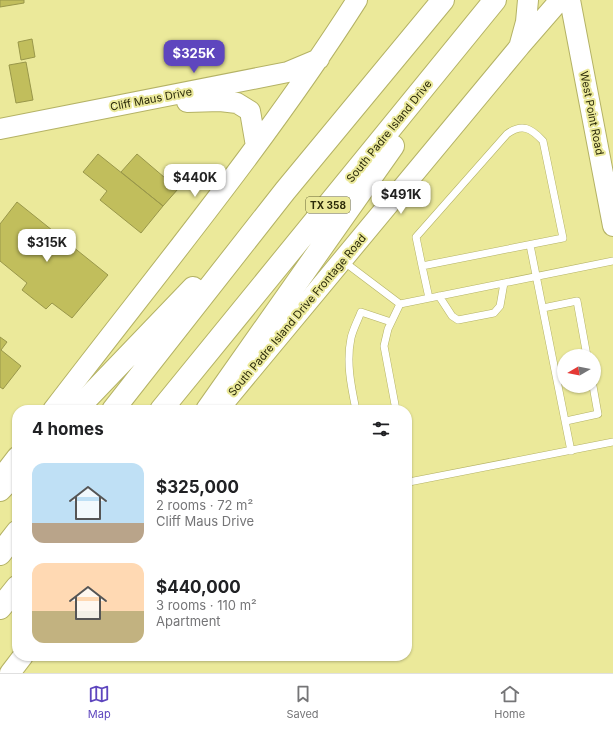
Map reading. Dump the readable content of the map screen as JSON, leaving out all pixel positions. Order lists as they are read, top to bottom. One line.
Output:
{"streets":{"highway":["South Padre Island Drive","TX 358"],"main road":["Cliff Maus Drive","West Point Road","South Padre Island Drive Frontage Road"]},"north":"left","page":{"price":["$325K","$440K","$491K","$315K"],"heading":"4 homes","list":[{"name":"$325,000","note":"2 rooms · 72 m² · Cliff Maus Drive"},{"name":"$440,000","note":"3 rooms · 110 m² · Apartment"}],"tabs":["Map","Saved","Home"]}}
